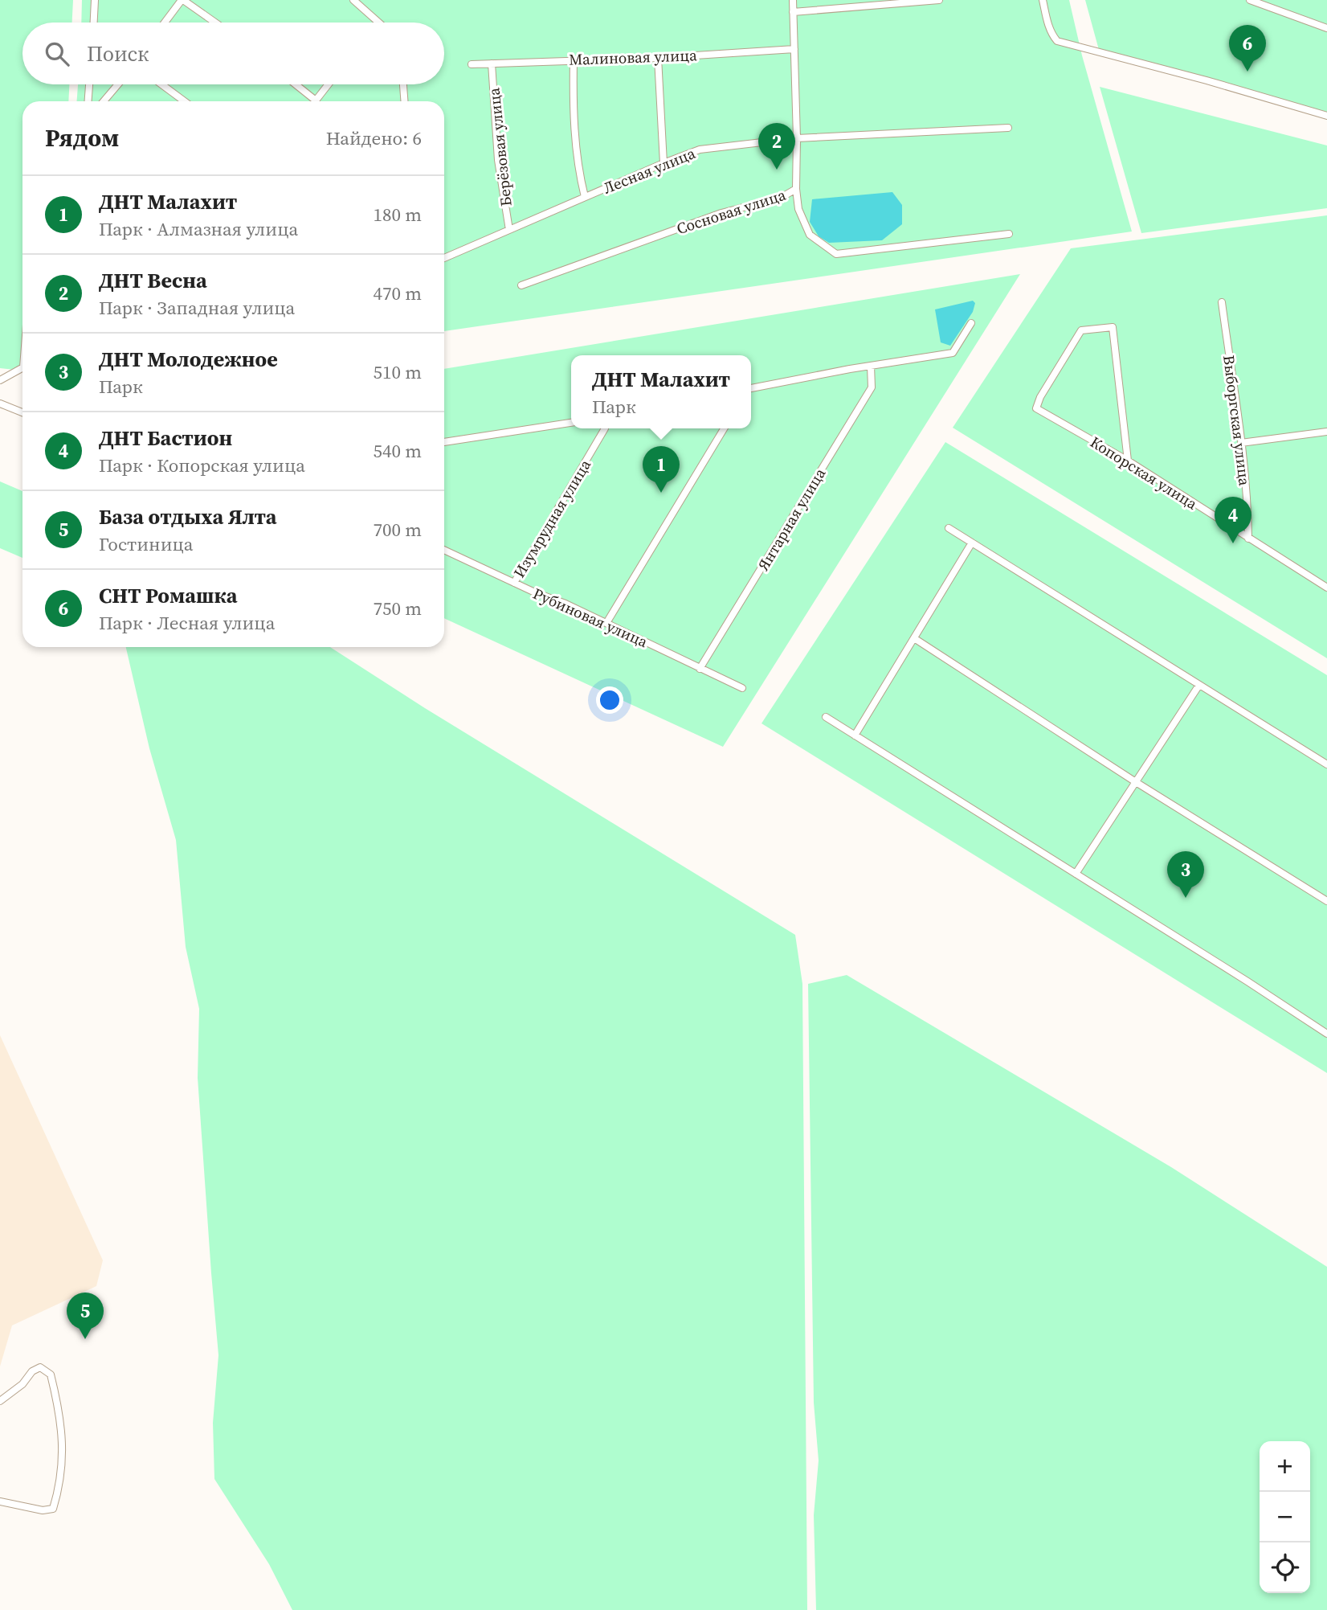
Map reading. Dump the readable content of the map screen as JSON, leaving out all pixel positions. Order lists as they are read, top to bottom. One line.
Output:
{"streets":{"street":["Малиновая улица","Берёзовая улица","Лесная улица","Сосновая улица","Выборгская улица","Копорская улица","Изумрудная улица","Янтарная улица","Рубиновая улица"]},"crossings":[["Малиновая улица","Берёзовая улица"],["Берёзовая улица","Лесная улица"],["Выборгская улица","Копорская улица"],["Изумрудная улица","Рубиновая улица"],["Янтарная улица","Рубиновая улица"]],"page":{"search":"Поиск","pins":["6","2","1","4","3","5"],"heading":["Рядом","Найдено: 6"],"list":[{"mark":"1","name":"ДНТ Малахит","note":"Парк · Алмазная улица","value":"180 m"},{"mark":"2","name":"ДНТ Весна","note":"Парк · Западная улица","value":"470 m"},{"mark":"3","name":"ДНТ Молодежное","note":"Парк","value":"510 m"},{"mark":"4","name":"ДНТ Бастион","note":"Парк · Копорская улица","value":"540 m"},{"mark":"5","name":"База отдыха Ялта","note":"Гостиница","value":"700 m"},{"mark":"6","name":"СНТ Ромашка","note":"Парк · Лесная улица","value":"750 m"}],"popup":["ДНТ Малахит","Парк"],"map_buttons":["+","−"]}}
